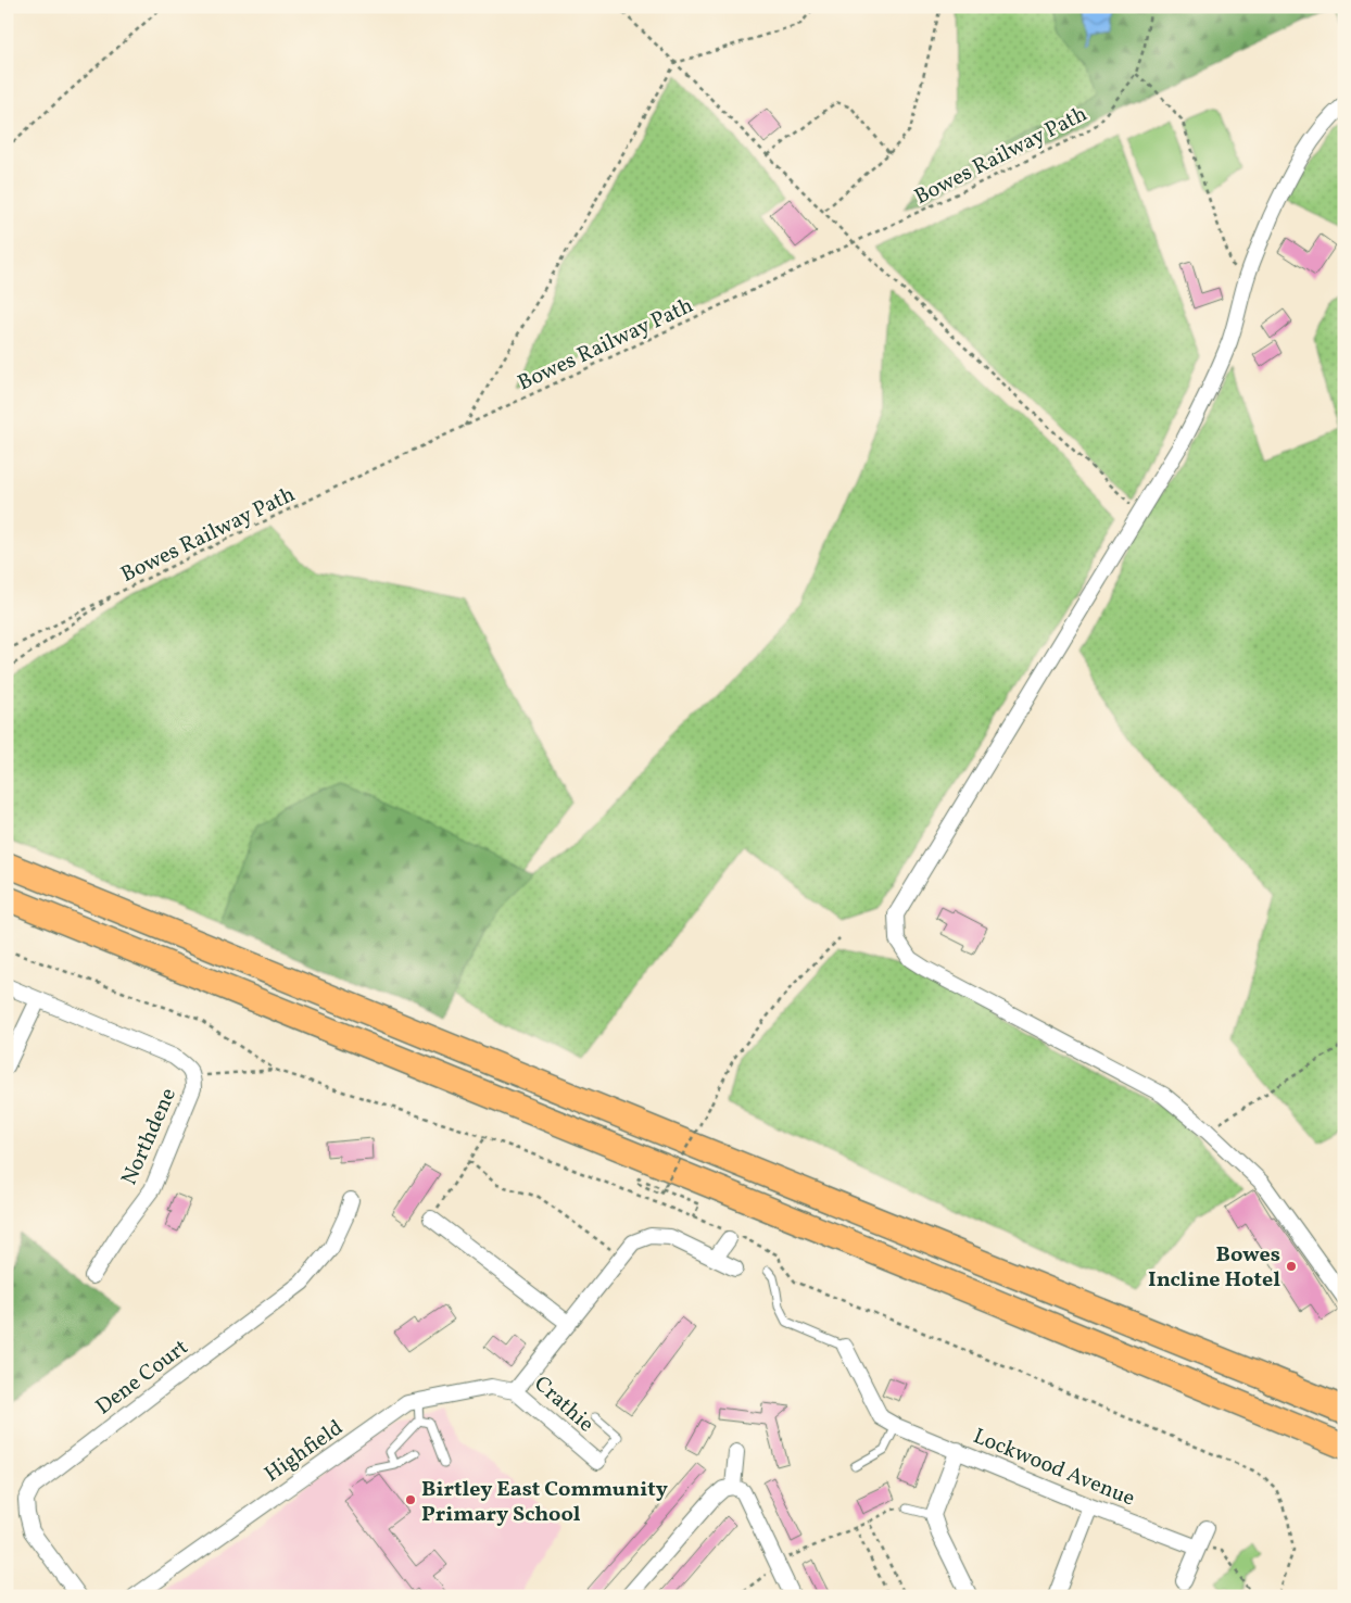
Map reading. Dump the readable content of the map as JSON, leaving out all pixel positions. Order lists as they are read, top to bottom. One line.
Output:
{"streets":{"street":["Northdene","Dene Court","Crathie","Highfield","Lockwood Avenue"],"path":["Bowes Railway Path"]},"crossings":[["Crathie","Highfield"]],"places":["Bowes Incline Hotel","Birtley East Community Primary School"]}
